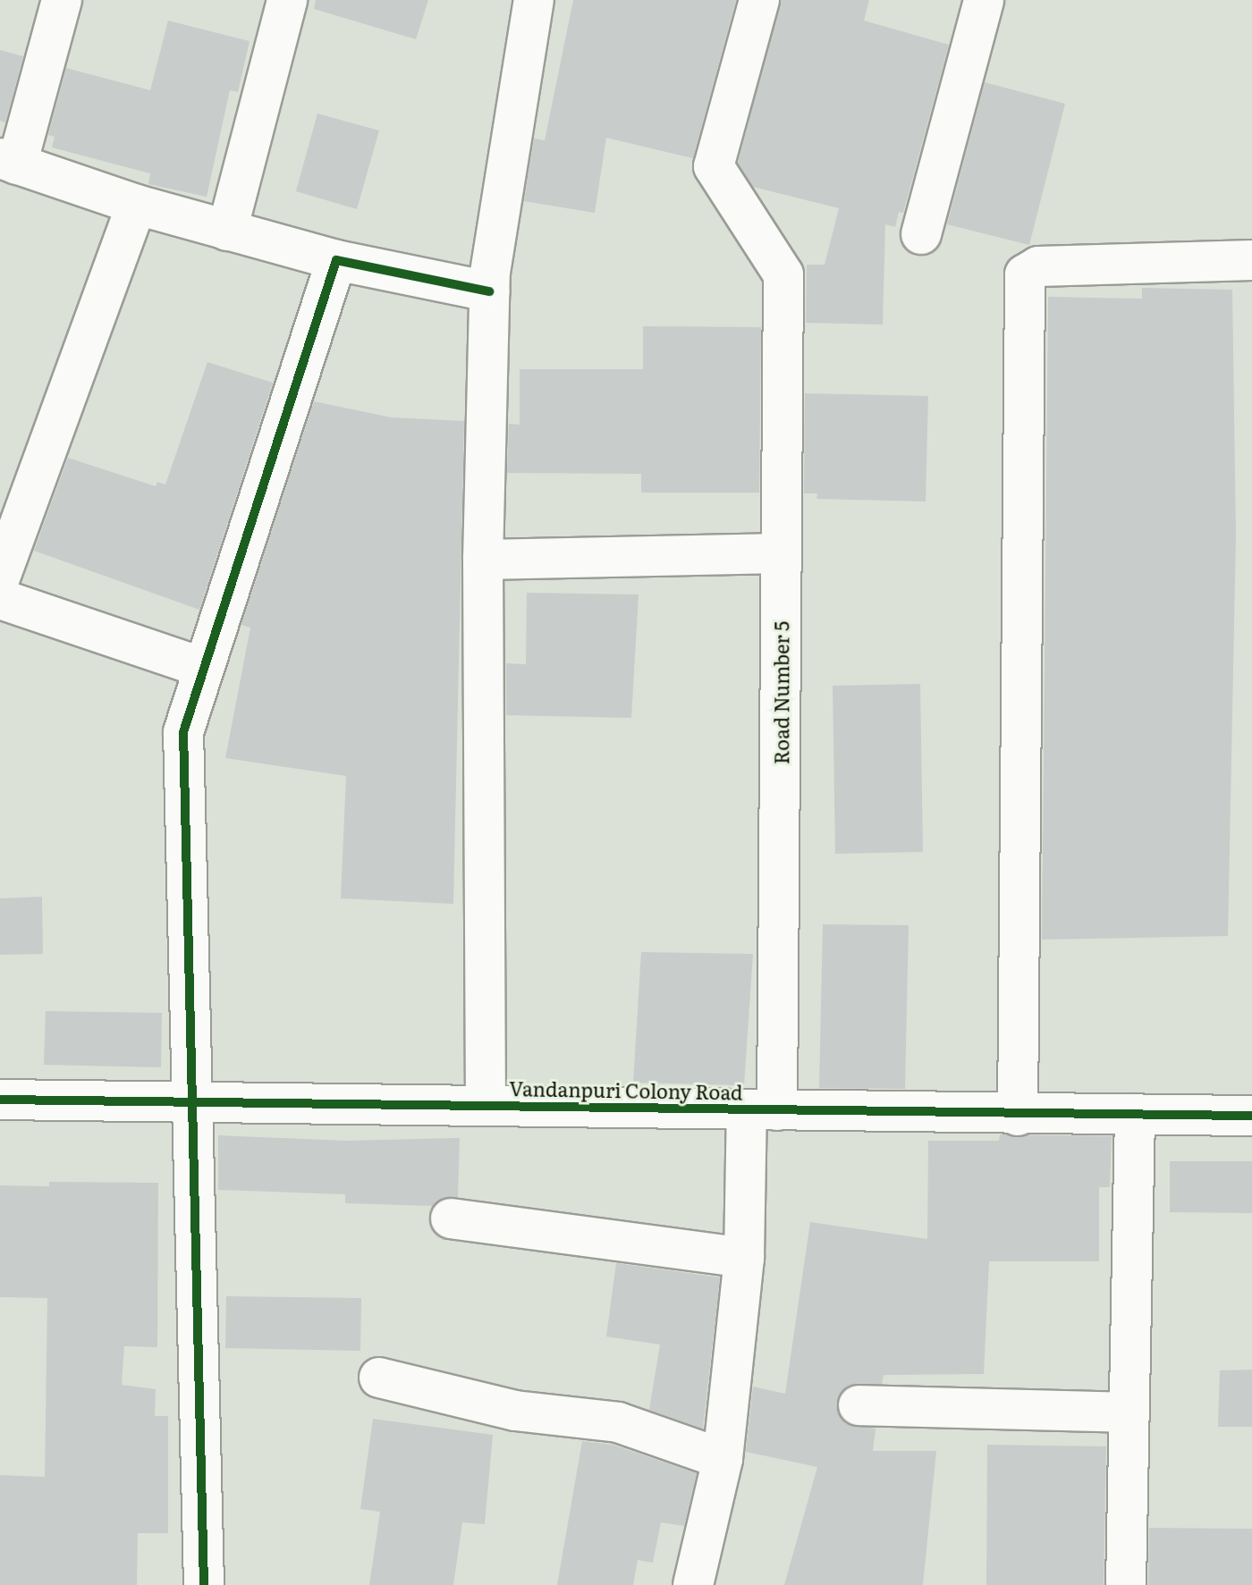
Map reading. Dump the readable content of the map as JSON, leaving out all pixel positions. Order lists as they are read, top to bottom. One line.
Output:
{"streets":{"street":["Road Number 5","Vandanpuri Colony Road"]},"crossings":[["Road Number 5","Vandanpuri Colony Road"]]}
